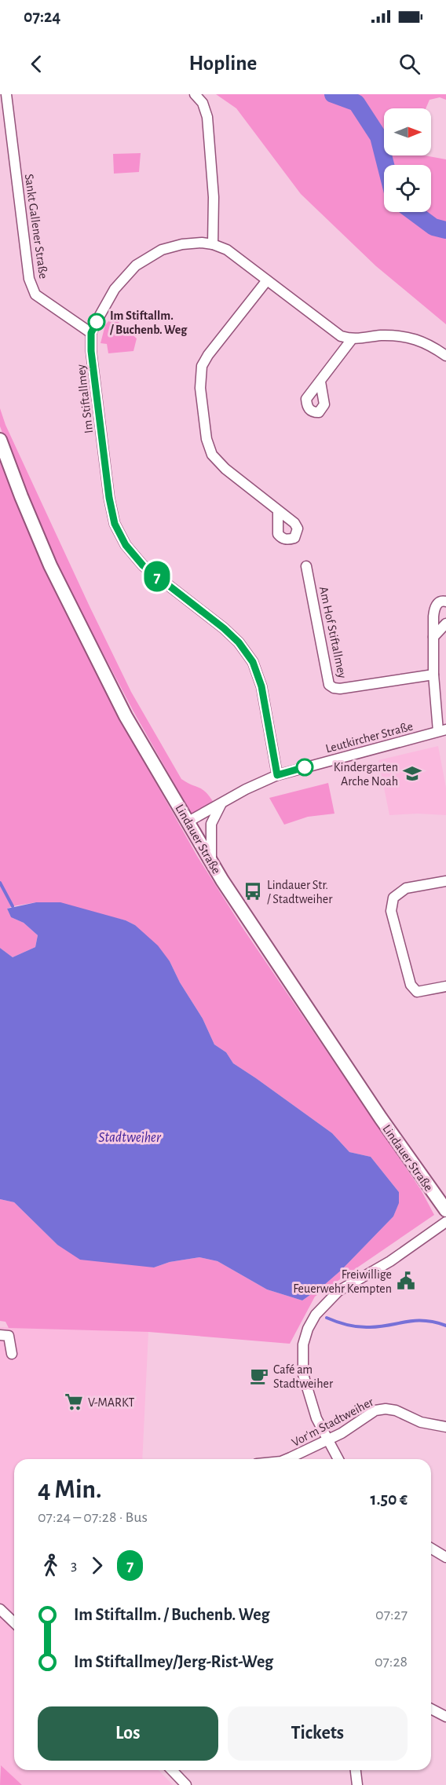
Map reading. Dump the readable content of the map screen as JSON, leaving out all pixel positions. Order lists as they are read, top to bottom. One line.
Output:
{"streets":{"main road":["Lindauer Straße"],"street":["Sankt Gallener Straße","Im Stiftallmey","Am Hof Stiftallmey","Leutkircher Straße","Vor'm Stadtweiher"]},"crossings":[["Sankt Gallener Straße","Im Stiftallmey"],["Im Stiftallmey","Leutkircher Straße"],["Leutkircher Straße","Lindauer Straße"]],"water":["Stadtweiher"],"places":{"other":["Im Stiftallm. / Buchenb. Weg"],"school or university":["Kindergarten Arche Noah"],"bus stop":["Lindauer Str. / Stadtweiher"],"public building":["Freiwillige Feuerwehr Kempten"],"cafe":["Café am Stadtweiher"],"supermarket":["V-MARKT"]},"lines":["bus line 7"],"north":"right","page":{"status":"07:24","header":"Hopline","on_map":"7","heading":["4 Min.","07:24 – 07:28 · Bus","1.50 €"],"legs":["3","7"],"list":[{"name":"Im Stiftallm. / Buchenb. Weg","value":"07:27"},{"name":"Im Stiftallmey/Jerg-Rist-Weg","value":"07:28"}],"buttons":["Los","Tickets"]}}
